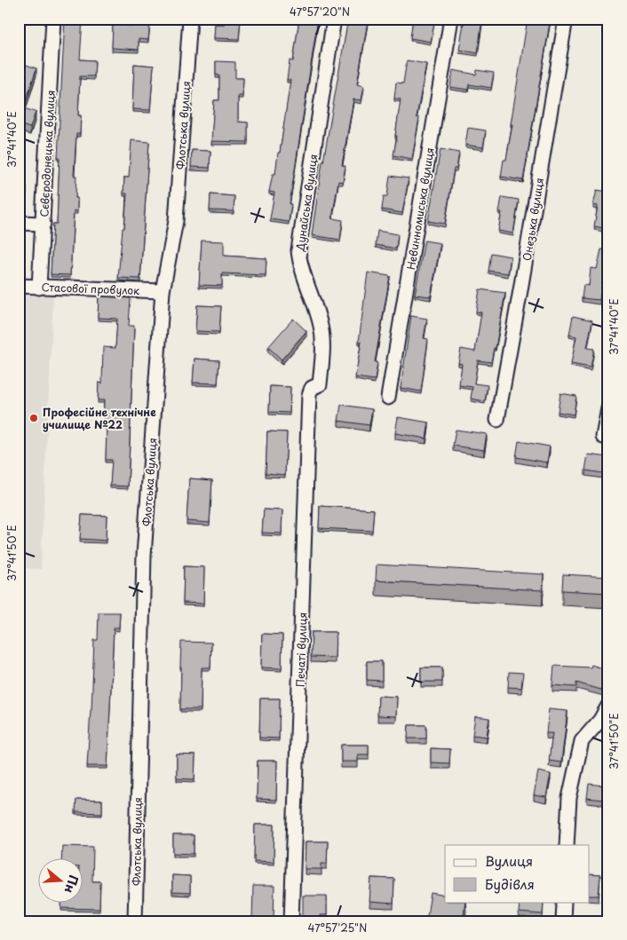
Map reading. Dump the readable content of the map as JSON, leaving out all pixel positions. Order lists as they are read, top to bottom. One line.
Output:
{"streets":{"street":["Флотська вулиця","Сєвєродонецька вулиця","Дунайська вулиця","Невинномиська вулиця","Онезька вулиця","Стасової провулок","Печаті вулиця"]},"crossings":[["Флотська вулиця","Стасової провулок"],["Сєвєродонецька вулиця","Стасової провулок"],["Дунайська вулиця","Печаті вулиця"]],"places":["Професійне технічне училище №22"],"legend":["Вулиця","Будівля"],"north":"right","coordinates":["47°57'20\"N","37°41'40\"E","37°41'50\"E","47°57'25\"N"]}
